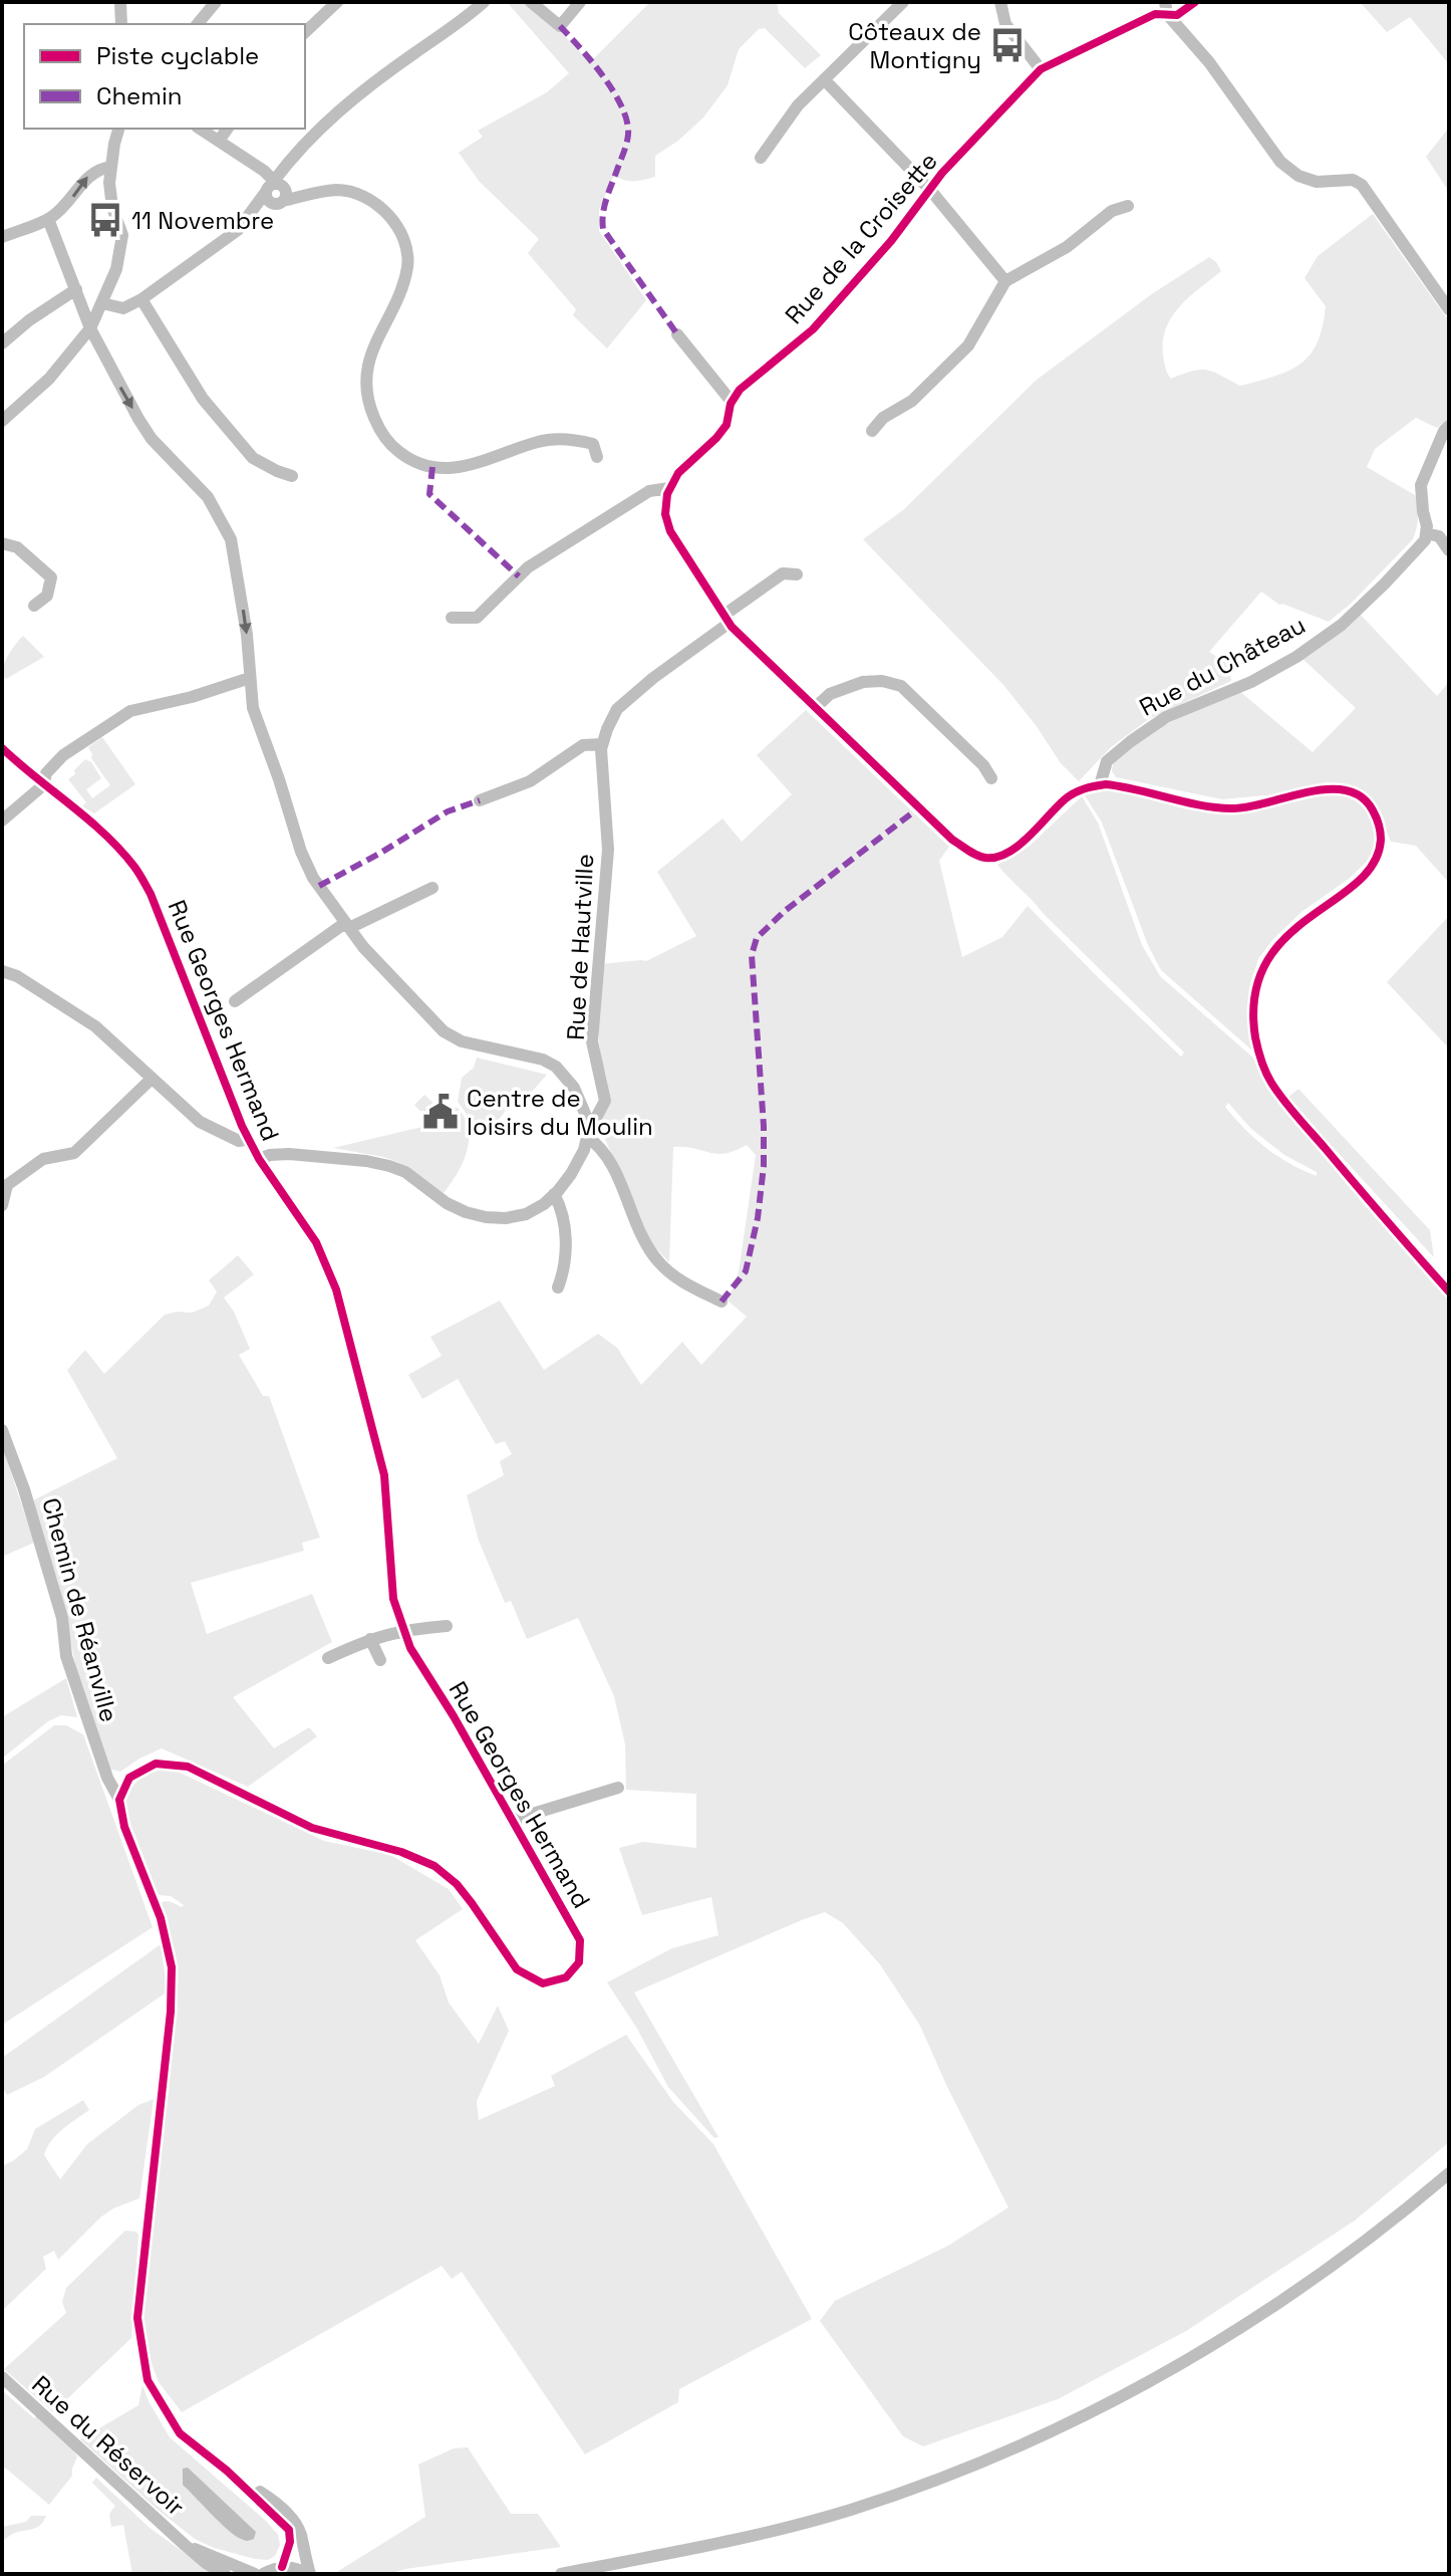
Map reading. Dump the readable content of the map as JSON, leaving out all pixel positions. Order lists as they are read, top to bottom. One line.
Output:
{"streets":{"street":["Rue de la Croisette","Rue du Château","Rue de Hautville","Rue Georges Hermand","Chemin de Réanville","Rue du Réservoir"]},"crossings":[["Rue de Hautville","Rue Georges Hermand"],["Rue Georges Hermand","Chemin de Réanville"]],"places":{"bus stop":["Côteaux de Montigny","11 Novembre"],"public building":["Centre de loisirs du Moulin"]},"legend":["Piste cyclable","Chemin"]}
